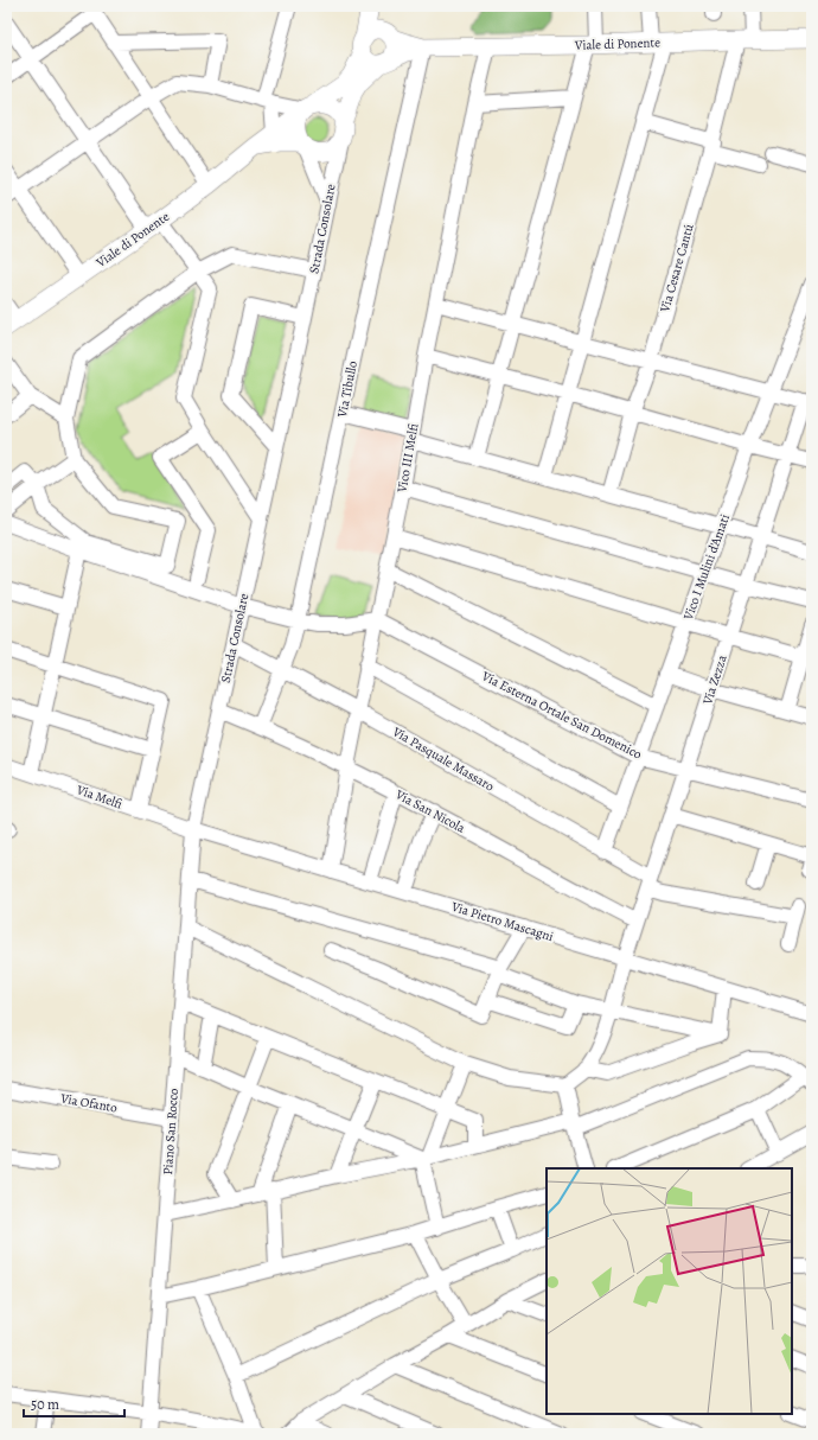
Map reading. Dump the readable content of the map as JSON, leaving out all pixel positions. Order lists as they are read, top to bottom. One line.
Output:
{"streets":{"main road":["Viale di Ponente"],"street":["Strada Consolare","Via Cesare Cantú","Via Tibullo","Vico III Melfi","Vico I Mulini d'Amati","Via Zezza","Via Esterna Ortale San Domenico","Via Pasquale Massaro","Via Melfi","Via San Nicola","Via Pietro Mascagni","Via Ofanto","Piano San Rocco"]},"crossings":[["Viale di Ponente","Strada Consolare"],["Viale di Ponente","Via Cesare Cantú"],["Viale di Ponente","Via Tibullo"],["Viale di Ponente","Vico III Melfi"],["Strada Consolare","Via Pasquale Massaro"],["Strada Consolare","Via Melfi"],["Strada Consolare","Via San Nicola"],["Strada Consolare","Via Pietro Mascagni"],["Strada Consolare","Piano San Rocco"],["Via Tibullo","Via Pasquale Massaro"],["Via Tibullo","Via San Nicola"],["Vico III Melfi","Via Esterna Ortale San Domenico"],["Vico III Melfi","Via Pasquale Massaro"],["Vico III Melfi","Via San Nicola"],["Vico III Melfi","Via Pietro Mascagni"],["Vico I Mulini d'Amati","Via Esterna Ortale San Domenico"],["Vico I Mulini d'Amati","Via Pasquale Massaro"],["Via Zezza","Via Esterna Ortale San Domenico"],["Via Zezza","Via Pasquale Massaro"],["Via Zezza","Via San Nicola"],["Via Zezza","Via Pietro Mascagni"],["Via Melfi","Via Pietro Mascagni"],["Via Melfi","Piano San Rocco"],["Via Pietro Mascagni","Piano San Rocco"],["Via Ofanto","Piano San Rocco"]],"scale_bar":"50 m"}
